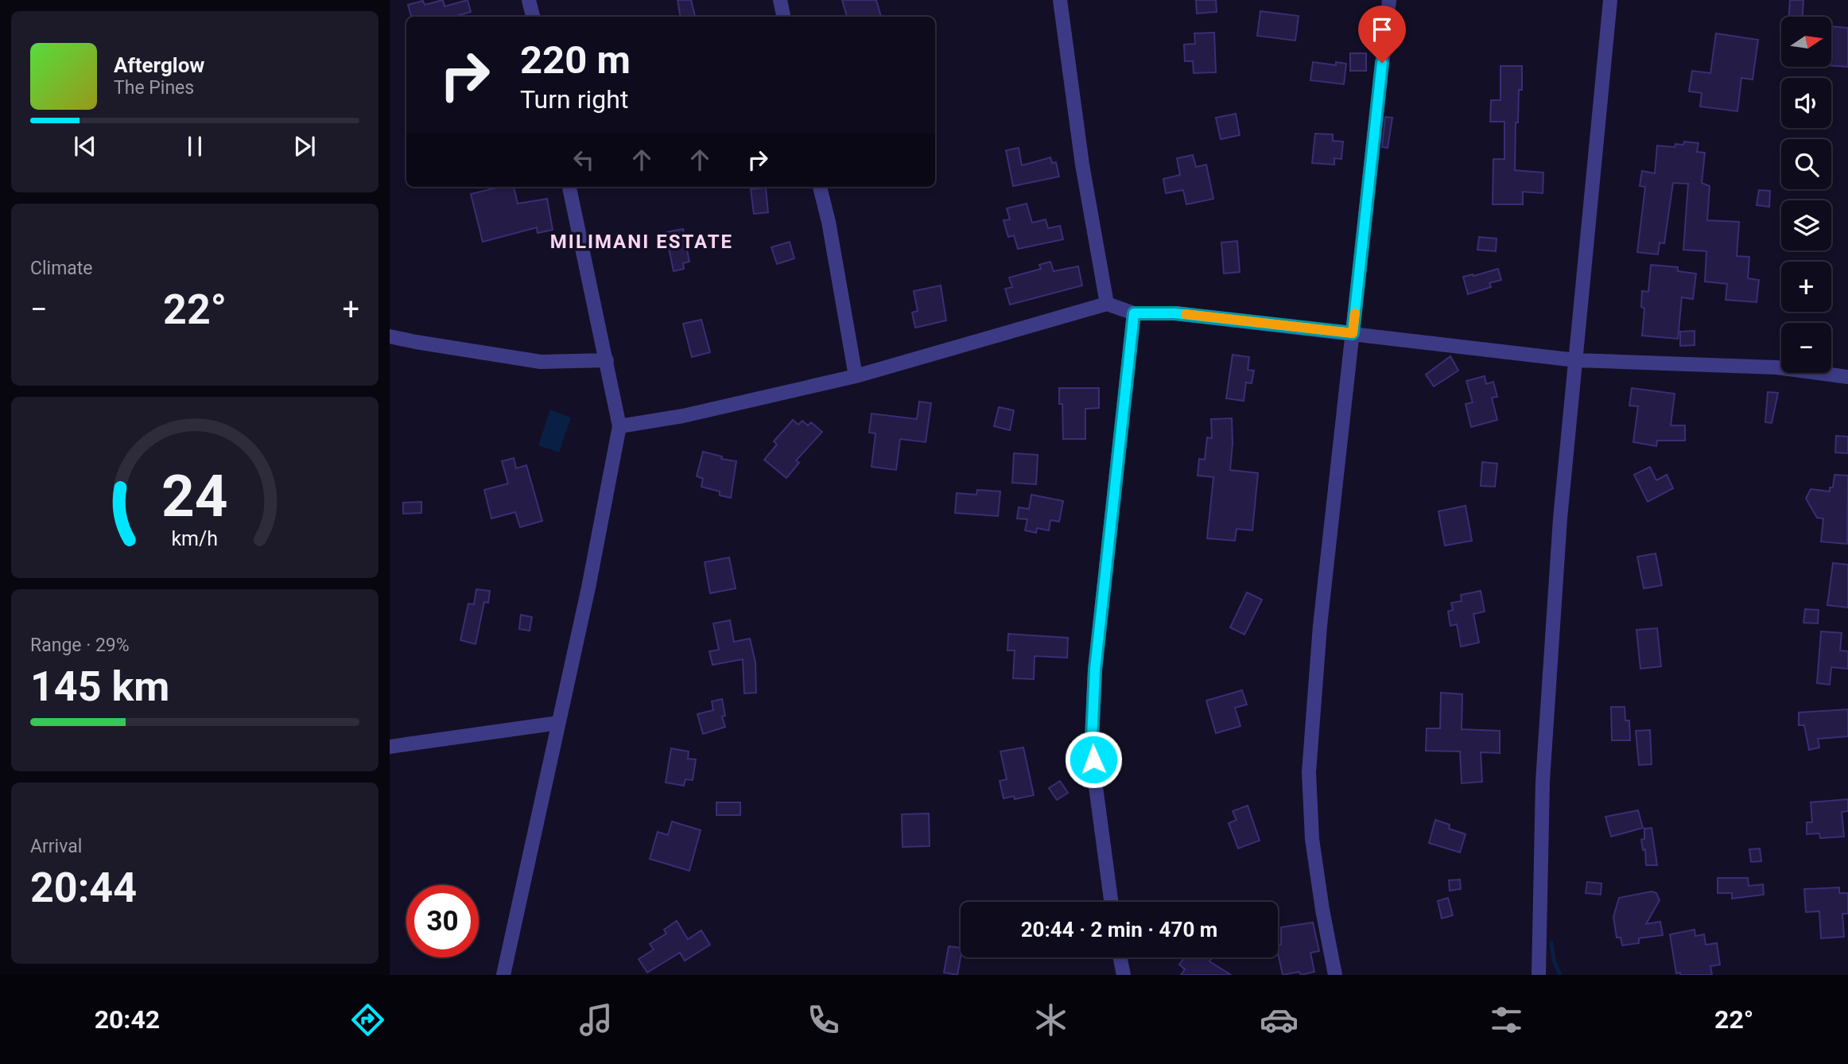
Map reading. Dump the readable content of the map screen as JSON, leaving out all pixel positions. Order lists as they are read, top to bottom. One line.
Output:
{"districts":["MILIMANI ESTATE"],"north":"right","page":{"map_buttons":["+","−"],"turn":["220 m","Turn right"],"song":["Afterglow","The Pines"],"tile":["Climate",["Range · 29%","145 km"],["Arrival","20:44"]],"heat":["−","22°","+"],"limit":"30","trip":"20:44 · 2 min · 470 m","tabs":["20:42","22°"],"gauge":["24","km/h"]}}
